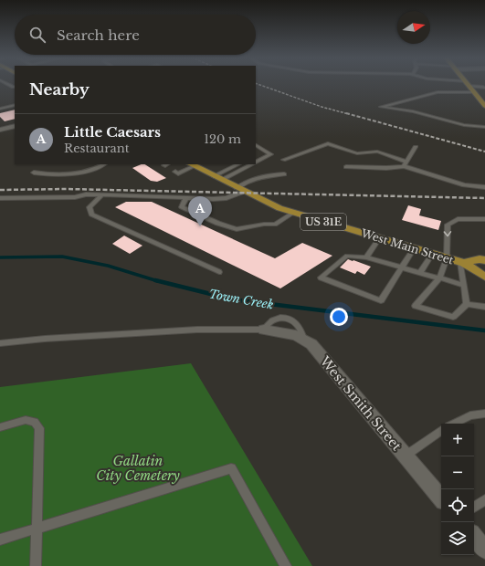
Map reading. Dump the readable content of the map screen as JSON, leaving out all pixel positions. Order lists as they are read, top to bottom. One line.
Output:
{"streets":{"main road":["US 31E","West Main Street"],"street":["West Smith Street"]},"crossings":[["US 31E","West Main Street"]],"water":["Town Creek"],"parks":["Gallatin City Cemetery"],"north":"right","page":{"search":"Search here","heading":"Nearby","list":[{"mark":"A","name":"Little Caesars","note":"Restaurant","value":"120 m"}],"pins":"A","map_buttons":["+","−"]}}
